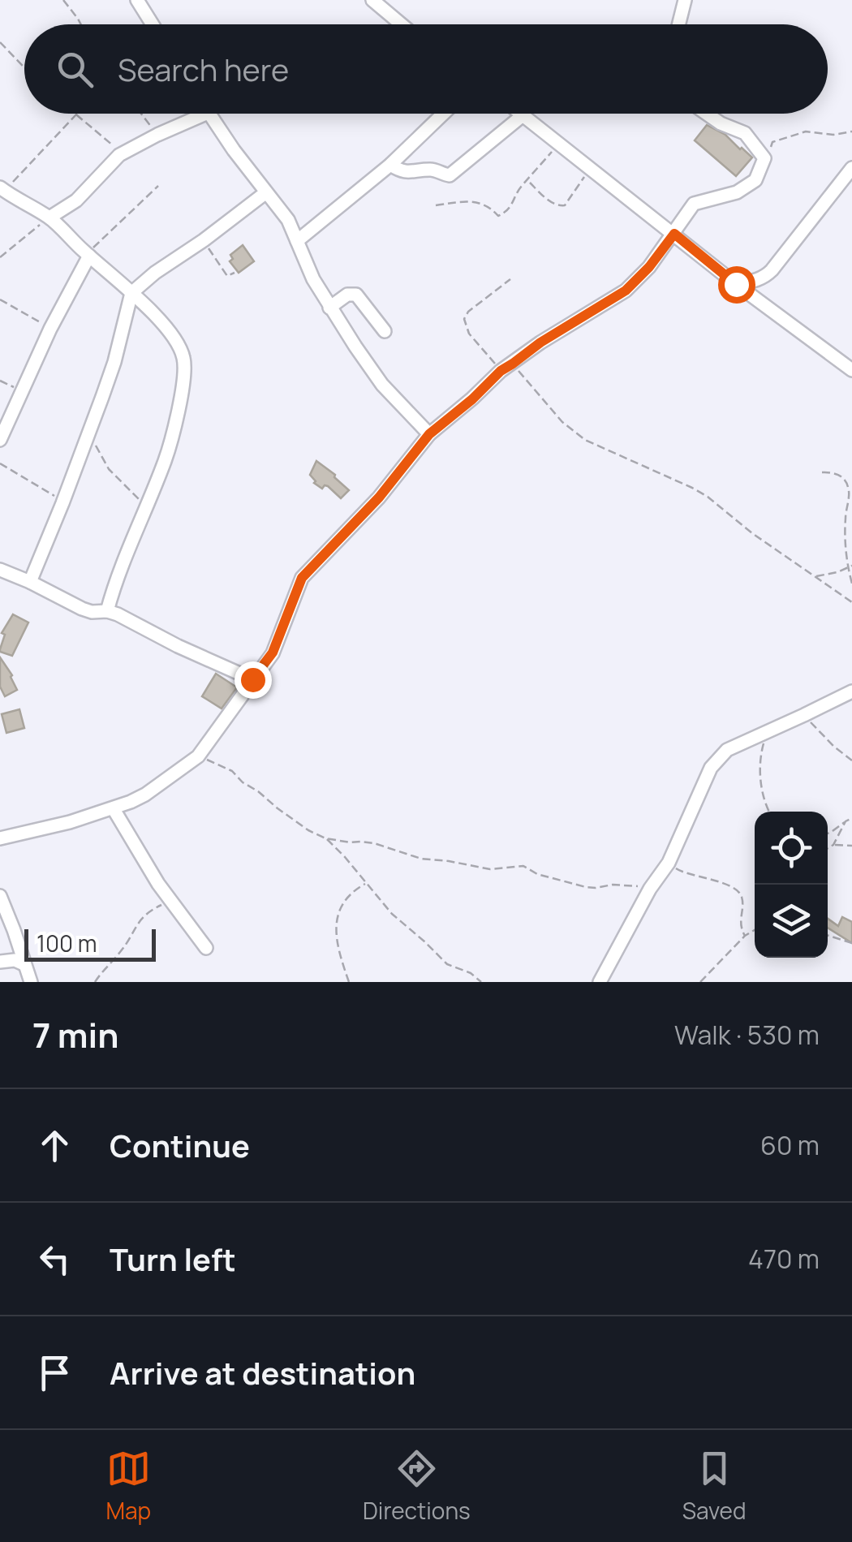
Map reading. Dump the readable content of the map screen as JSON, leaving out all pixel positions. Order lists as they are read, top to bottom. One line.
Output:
{"scale_bar":"100 m","page":{"search":"Search here","scale":"100 m","heading":["7 min","Walk · 530 m"],"list":[["Continue","60 m"],["Turn left","470 m"],"Arrive at destination"],"nav":["Map","Directions","Saved"]}}
